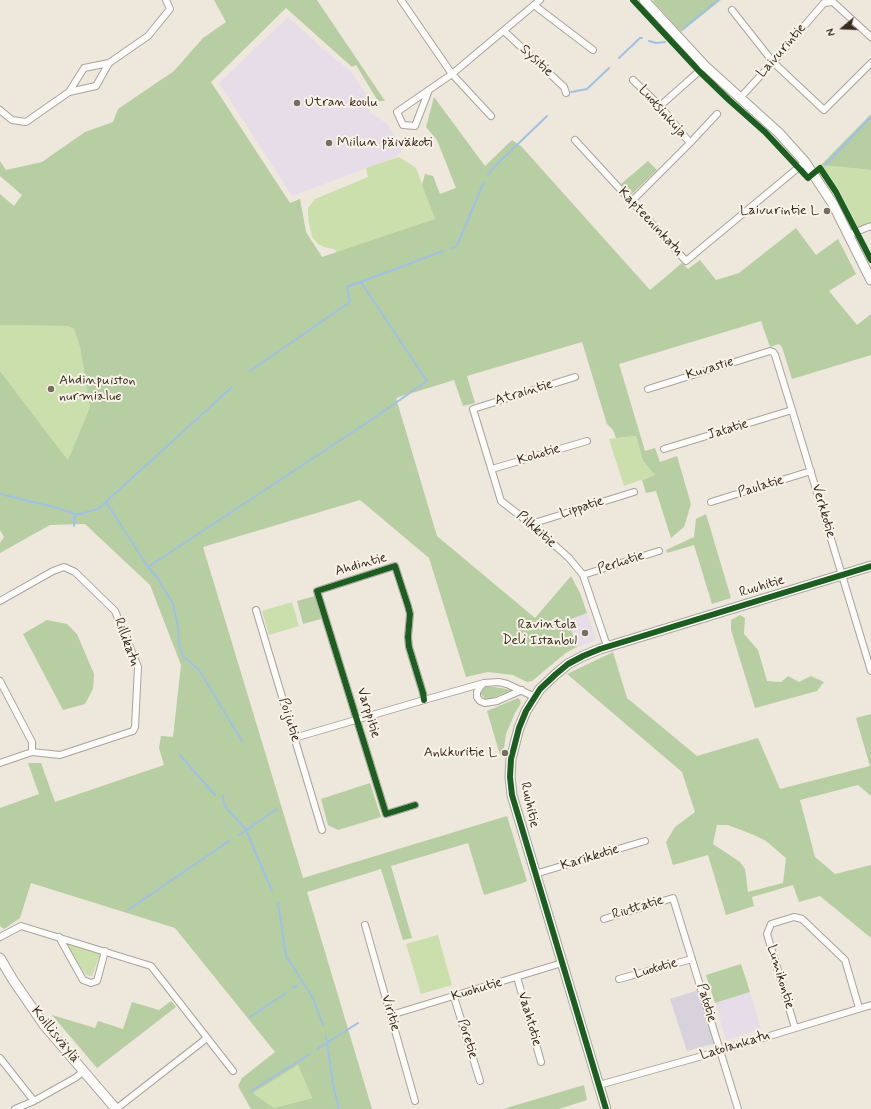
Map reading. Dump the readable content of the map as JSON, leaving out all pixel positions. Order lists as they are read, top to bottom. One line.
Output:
{"streets":{"street":["Laivurintie","Sysitie","Luotsinkuja","Kapteeninkatu","Kuvastie","Atraintie","Jatatie","Kohotie","Paulatie","Lippatie","Verkkotie","Pilkkitie","Perhotie","Ahdintie","Ruuhitie","Rillikatu","Varppitie","Poijutie","Karikkotie","Riuttatie","Luototie","Lumikontie","Kuohutie","Patotie","Viritie","Vaahtotie","Koillisväylä","Poretie","Latolankatu"]},"crossings":[["Kuvastie","Verkkotie"],["Atraintie","Pilkkitie"],["Jatatie","Verkkotie"],["Kohotie","Pilkkitie"],["Paulatie","Verkkotie"],["Lippatie","Pilkkitie"],["Verkkotie","Ruuhitie"],["Pilkkitie","Perhotie"],["Pilkkitie","Ruuhitie"],["Ahdintie","Varppitie"],["Ruuhitie","Karikkotie"],["Ruuhitie","Kuohutie"],["Ruuhitie","Latolankatu"],["Riuttatie","Patotie"],["Luototie","Patotie"],["Lumikontie","Latolankatu"],["Kuohutie","Viritie"],["Kuohutie","Vaahtotie"],["Kuohutie","Poretie"],["Patotie","Latolankatu"]],"places":["Utran koulu","Miilun päiväkoti","Laivurintie L","Ahdinpuiston nurmialue","Ravintola Deli Istanbul","Ankkuritie L"],"north":"left"}
